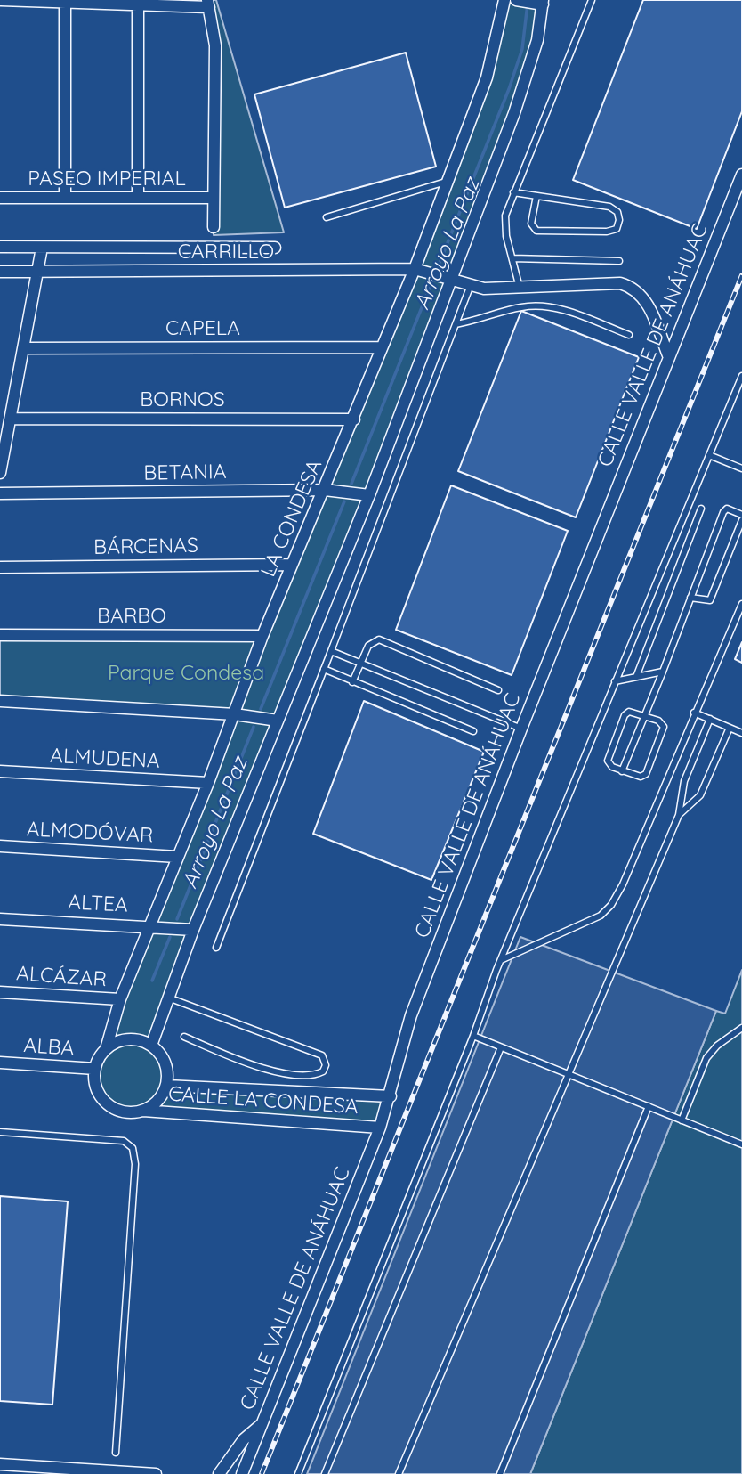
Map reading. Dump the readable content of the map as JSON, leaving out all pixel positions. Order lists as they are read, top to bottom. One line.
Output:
{"streets":{"street":["PASEO IMPERIAL","CARRILLO","CAPELA","CALLE VALLE DE ANÁHUAC","BORNOS","BETANIA","LA CONDESA","BÁRCENAS","BARBO","ALMUDENA","ALMODÓVAR","ALTEA","ALCÁZAR","ALBA","CALLE LA CONDESA"]},"crossings":[["CARRILLO","CALLE VALLE DE ANÁHUAC"],["CARRILLO","LA CONDESA"],["CAPELA","LA CONDESA"],["CALLE VALLE DE ANÁHUAC","CALLE LA CONDESA"],["BORNOS","LA CONDESA"],["BETANIA","LA CONDESA"],["LA CONDESA","BÁRCENAS"],["LA CONDESA","BARBO"],["LA CONDESA","ALMUDENA"],["LA CONDESA","ALMODÓVAR"],["LA CONDESA","ALTEA"],["LA CONDESA","ALCÁZAR"],["LA CONDESA","ALBA"],["LA CONDESA","CALLE LA CONDESA"],["ALBA","CALLE LA CONDESA"]],"water":["Arroyo La Paz"],"parks":["Parque Condesa"]}
